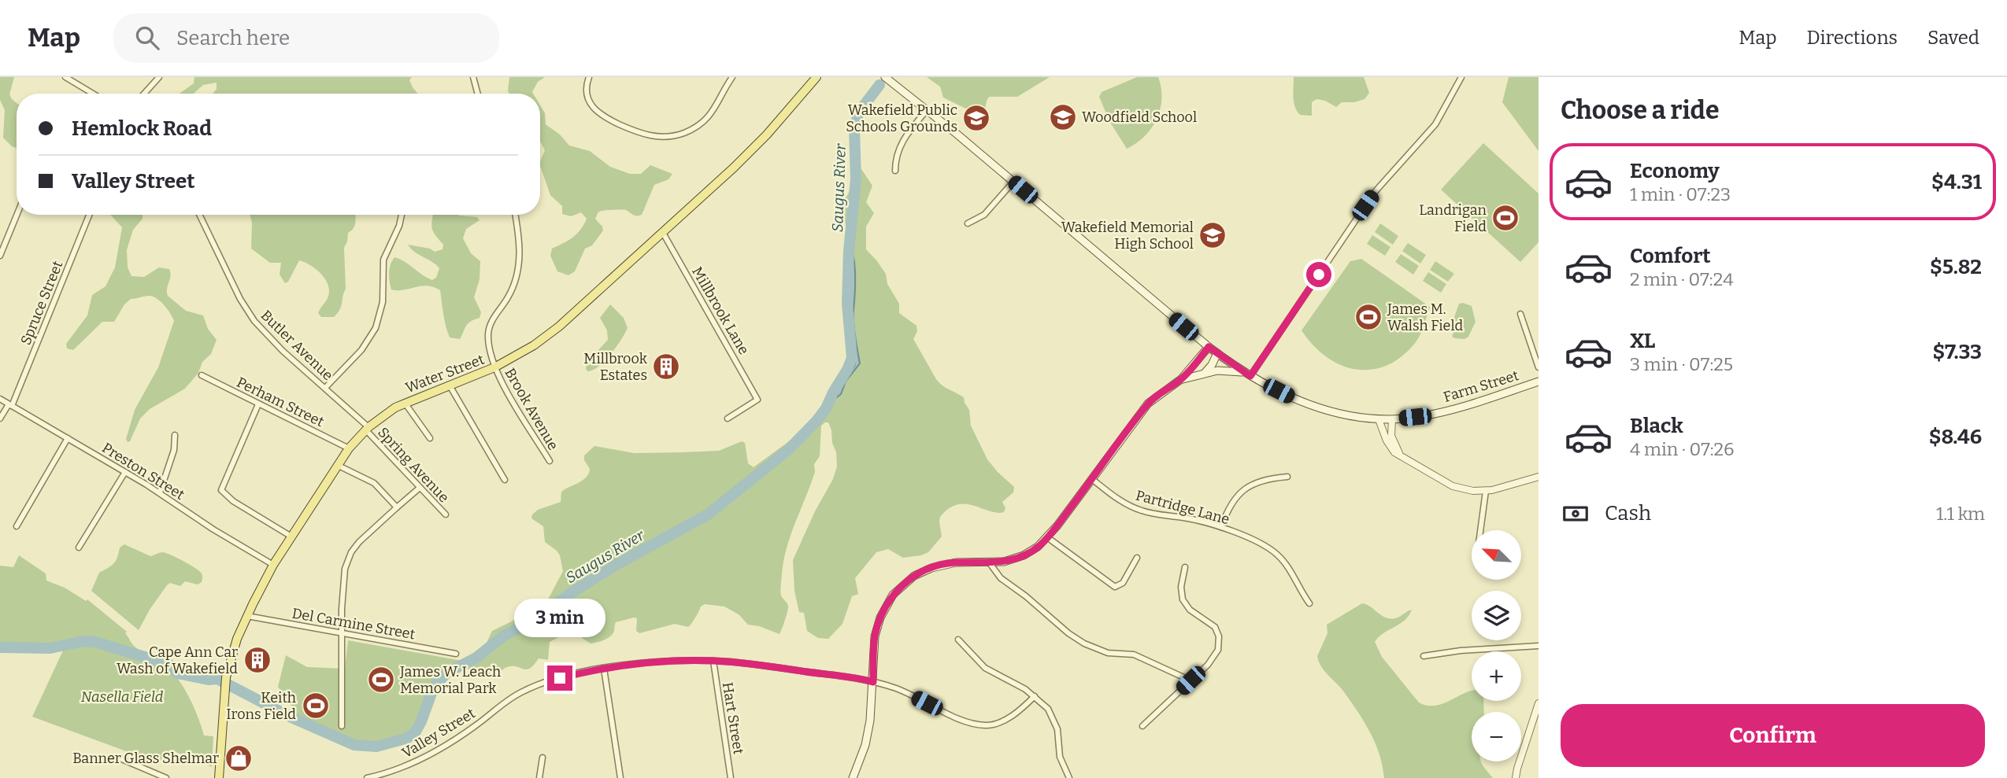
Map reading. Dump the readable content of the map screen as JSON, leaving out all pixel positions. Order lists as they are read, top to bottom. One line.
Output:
{"streets":{"main road":["Water Street","Farm Street"],"street":["Spruce Street","Millbrook Lane","Butler Avenue","Perham Street","Brook Avenue","Spring Avenue","Preston Street","Partridge Lane","Del Carmine Street","Hart Street","Valley Street"]},"crossings":[["Spruce Street","Preston Street"],["Millbrook Lane","Water Street"],["Butler Avenue","Water Street"],["Butler Avenue","Spring Avenue"],["Water Street","Perham Street"],["Water Street","Brook Avenue"],["Water Street","Spring Avenue"],["Water Street","Preston Street"],["Water Street","Del Carmine Street"],["Hart Street","Valley Street"]],"water":["Saugus River"],"parks":["Nasella Field"],"places":{"school or university":["Woodfield School","Wakefield Public Schools Grounds","Wakefield Memorial High School"],"sports":["Landrigan Field","James M. Walsh Field","James W. Leach Memorial Park","Keith Irons Field"],"building":["Millbrook Estates","Cape Ann Car Wash of Wakefield"],"shop":["Banner Glass Shelmar"]},"north":"top left","page":{"header":"Map","search":"Search here","nav":["Map","Directions","Saved"],"heading":"Choose a ride","banner":["Hemlock Road","Valley Street"],"list":[{"name":"Economy","note":"1 min · 07:23","value":"$4.31"},{"name":"Comfort","note":"2 min · 07:24","value":"$5.82"},{"name":"XL","note":"3 min · 07:25","value":"$7.33"},{"name":"Black","note":"4 min · 07:26","value":"$8.46"}],"pay":["Cash","1.1 km"],"map_buttons":["+","−"],"bubble":"3 min","buttons":"Confirm"}}
